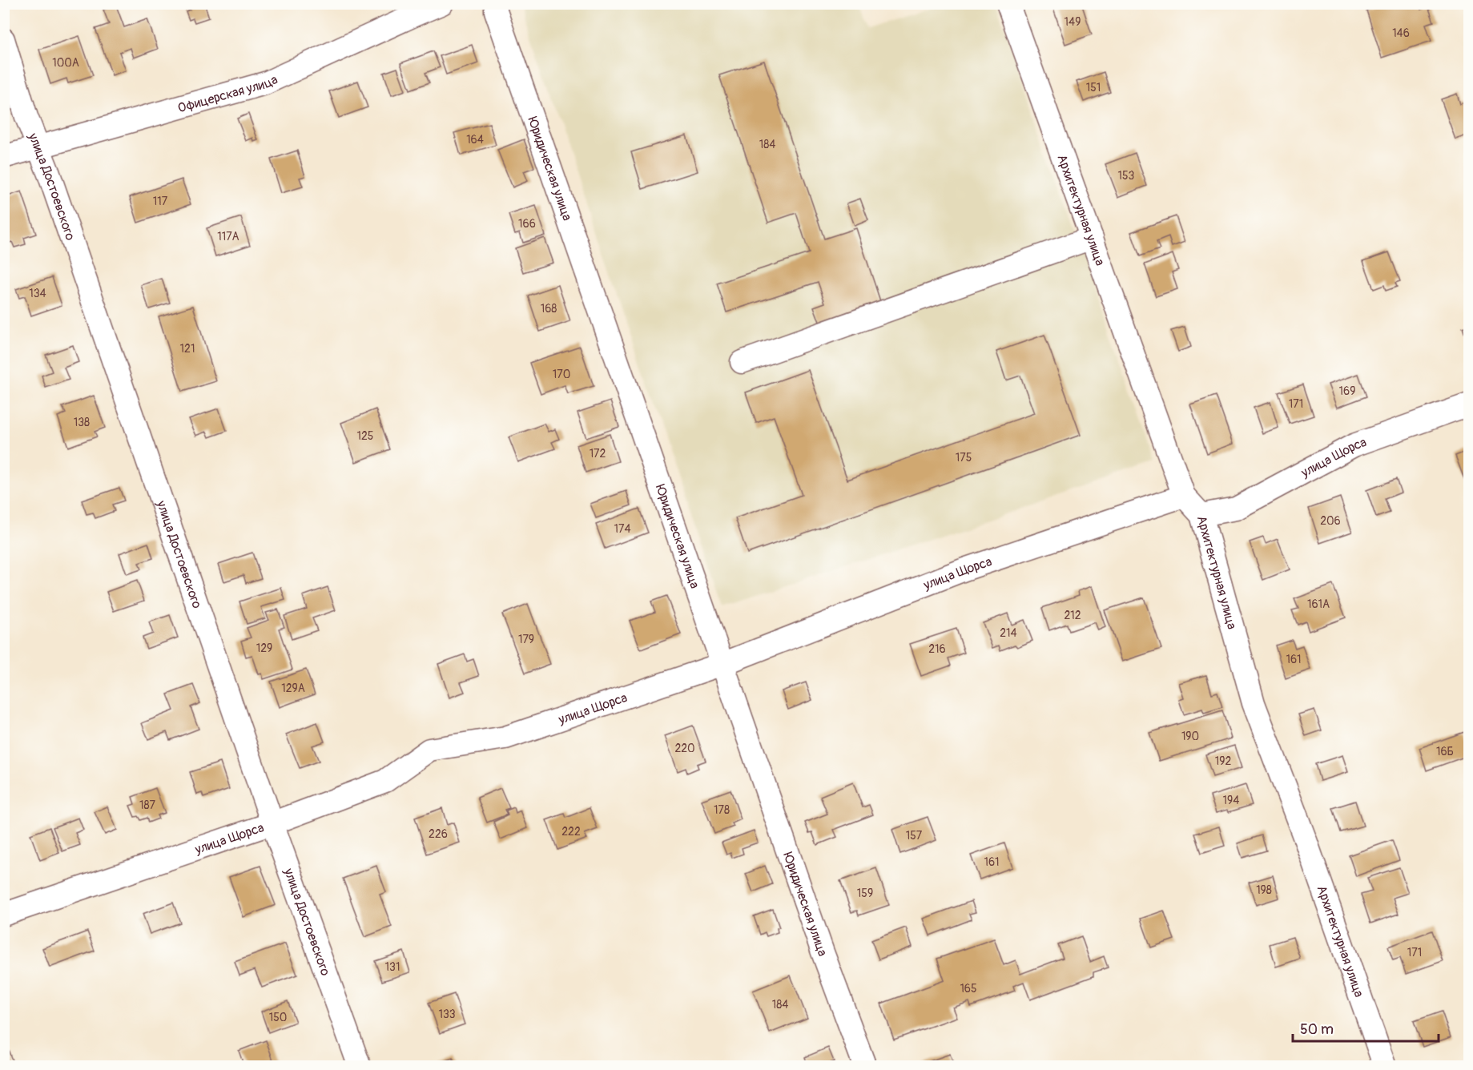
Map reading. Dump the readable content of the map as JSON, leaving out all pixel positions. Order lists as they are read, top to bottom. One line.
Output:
{"streets":{"street":["Офицерская улица","Юридическая улица","улица Достоевского","Архитектурная улица","улица Щорса"]},"crossings":[["Офицерская улица","улица Достоевского"],["Юридическая улица","улица Щорса"],["улица Достоевского","улица Щорса"],["Архитектурная улица","улица Щорса"]],"house_numbers":["149","146","100А","151","164","184","153","117","166","117А","134","168","121","170","169","171","138","125","172","175","206","174","161А","212","214","179","129","216","161","129А","190","220","16Б","192","194","187","178","222","226","157","161","198","159","171","131","165","184","133","150"],"scale_bar":"50 m"}
